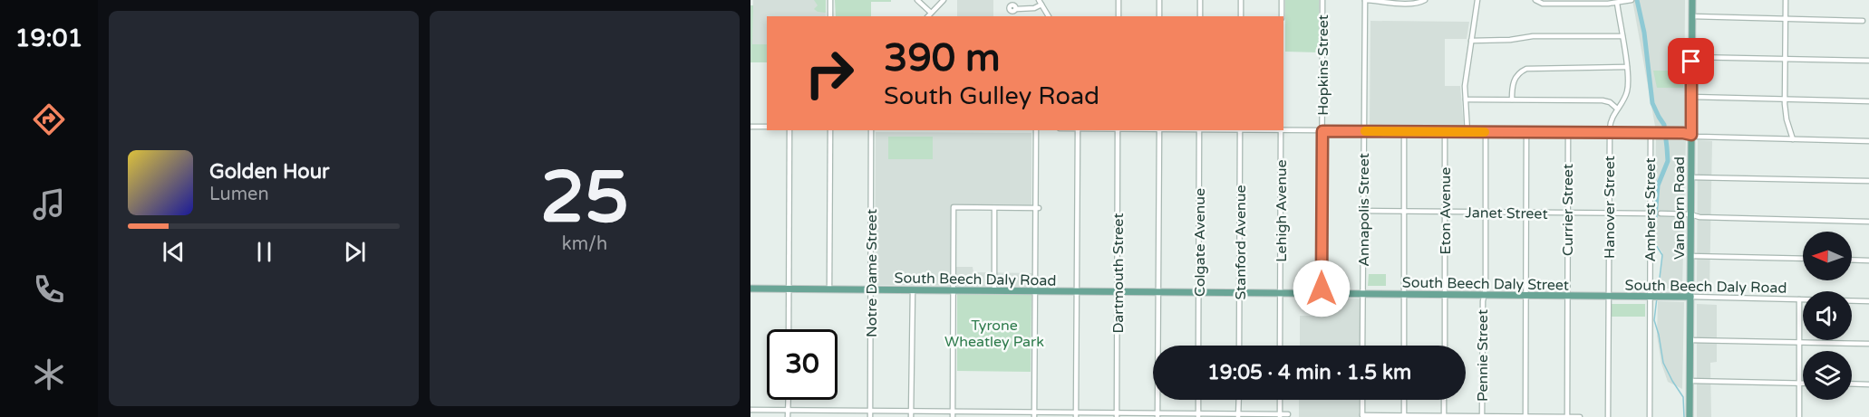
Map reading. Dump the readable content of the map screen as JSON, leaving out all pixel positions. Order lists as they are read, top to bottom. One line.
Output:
{"streets":{"main road":["Van Born Road","South Beech Daly Road","South Beech Daly Street"],"street":["Hopkins Street","Hanover Street","Annapolis Street","Currier Street","Amherst Street","Lehigh Avenue","Eton Avenue","Janet Street","Colgate Avenue","Stanford Avenue","Notre Dame Street","Dartmouth Street","Pennie Street"]},"crossings":[["Hanover Street","Janet Street"],["Hanover Street","South Beech Daly Road"],["Hanover Street","South Beech Daly Street"],["Van Born Road","South Beech Daly Road"],["Annapolis Street","Janet Street"],["Annapolis Street","South Beech Daly Street"],["Currier Street","Janet Street"],["Currier Street","South Beech Daly Street"],["Amherst Street","Janet Street"],["Amherst Street","South Beech Daly Road"],["Eton Avenue","Janet Street"],["Eton Avenue","South Beech Daly Street"],["Janet Street","Pennie Street"],["Colgate Avenue","South Beech Daly Road"],["Stanford Avenue","South Beech Daly Road"],["Notre Dame Street","South Beech Daly Road"],["Dartmouth Street","South Beech Daly Road"],["South Beech Daly Road","South Beech Daly Street"],["South Beech Daly Street","Pennie Street"]],"parks":["Tyrone Wheatley Park"],"north":"left","page":{"tabs":"19:01","tile":["25","km/h"],"turn":["390 m","South Gulley Road"],"song":["Golden Hour","Lumen"],"limit":"30","trip":"19:05 · 4 min · 1.5 km"}}
